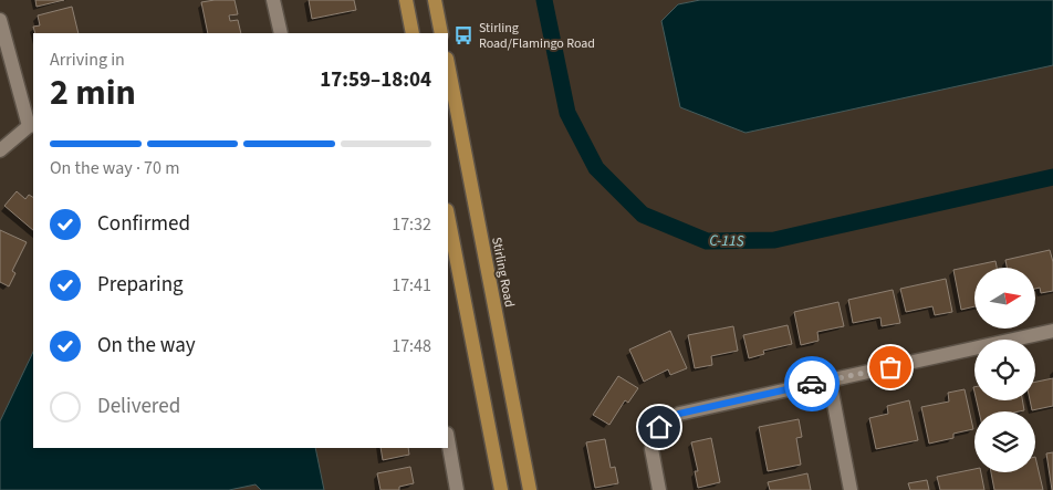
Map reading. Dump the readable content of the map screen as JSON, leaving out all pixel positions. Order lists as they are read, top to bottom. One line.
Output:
{"streets":{"main road":["Stirling Road"]},"water":["C-11S"],"places":{"bus stop":["Stirling Road/Flamingo Road"]},"north":"right","page":{"heading":["2 min","Arriving in","17:59–18:04"],"bar":"On the way · 70 m","list":[["Confirmed","17:32"],["Preparing","17:41"],["On the way","17:48"],"Delivered"]}}
